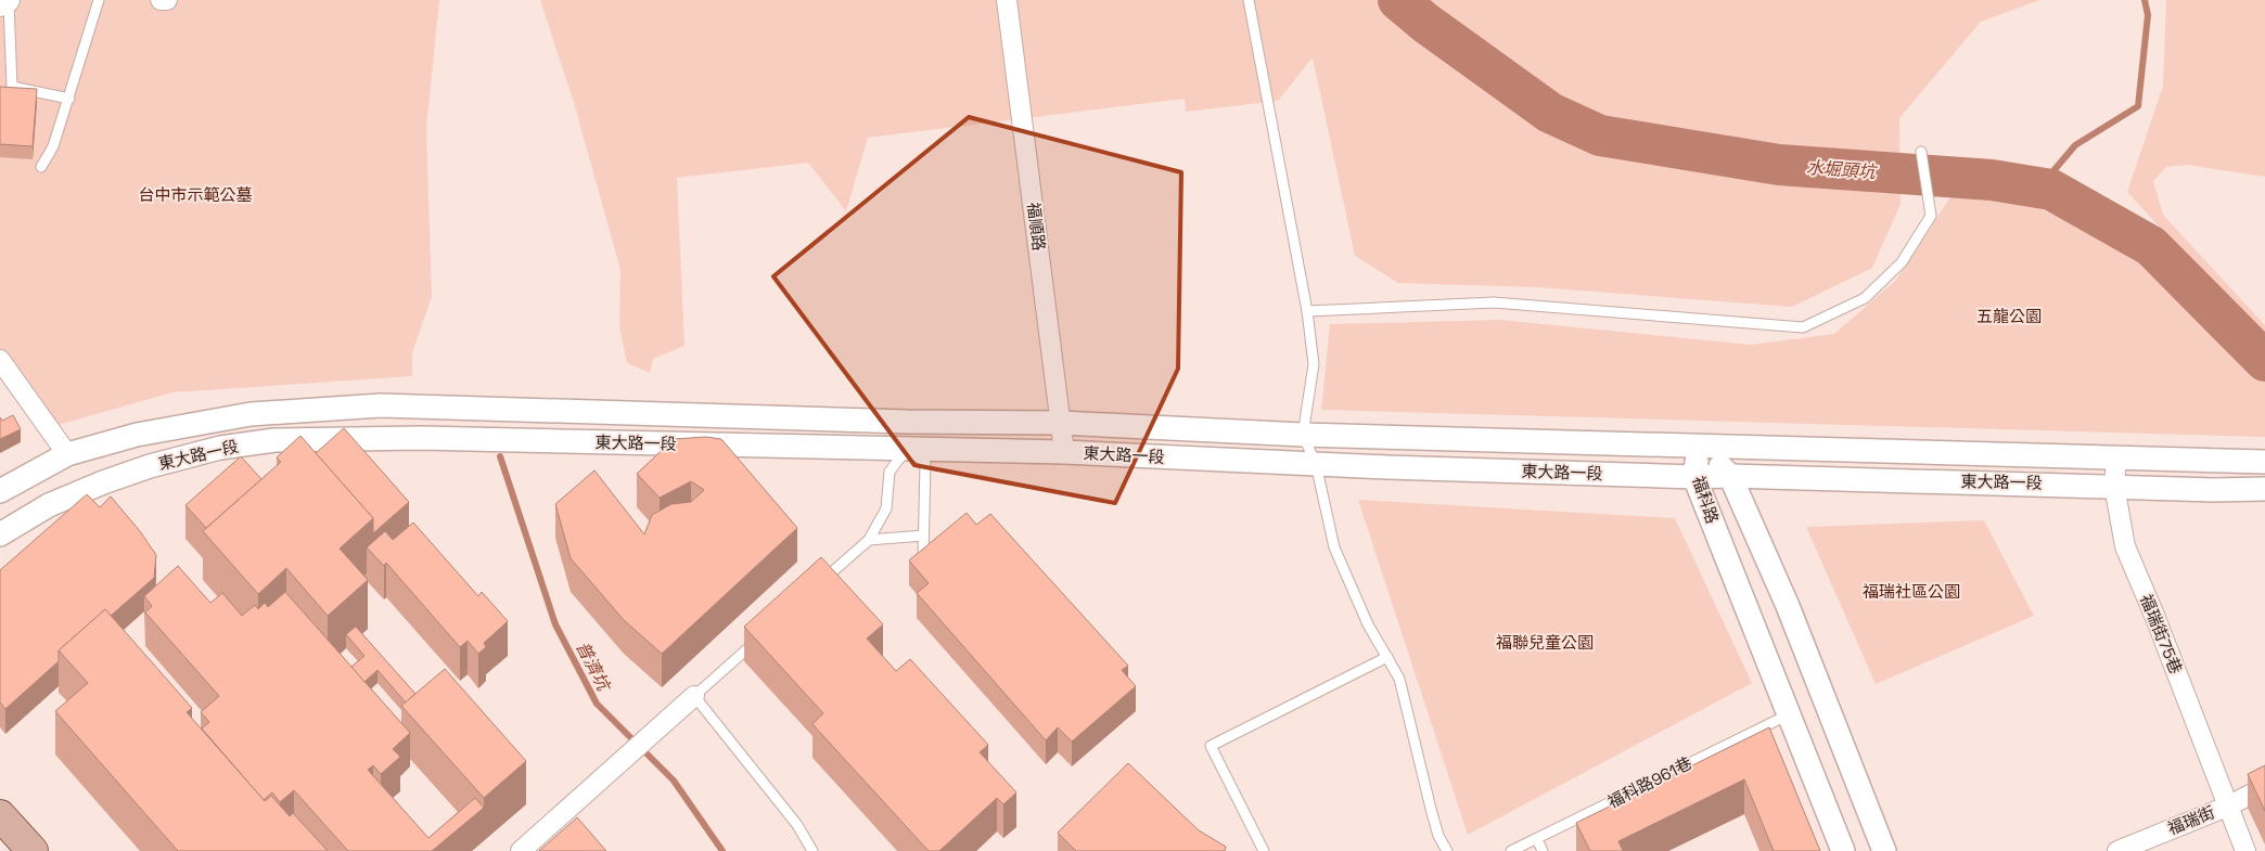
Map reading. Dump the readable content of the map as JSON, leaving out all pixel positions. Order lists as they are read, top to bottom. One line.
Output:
{"streets":{"street":["福順路","東大路一段","福科路","福瑞街75巷","福瑞街"],"lane":["福科路961巷"]},"crossings":[["福順路","東大路一段"],["東大路一段","福科路"],["東大路一段","福瑞街75巷"],["福科路","福科路961巷"],["福瑞街75巷","福瑞街"]],"water":["水堀頭坑","普濟坑"],"parks":["台中市示範公墓","五龍公園","福瑞社區公園","福聯兒童公園"]}
